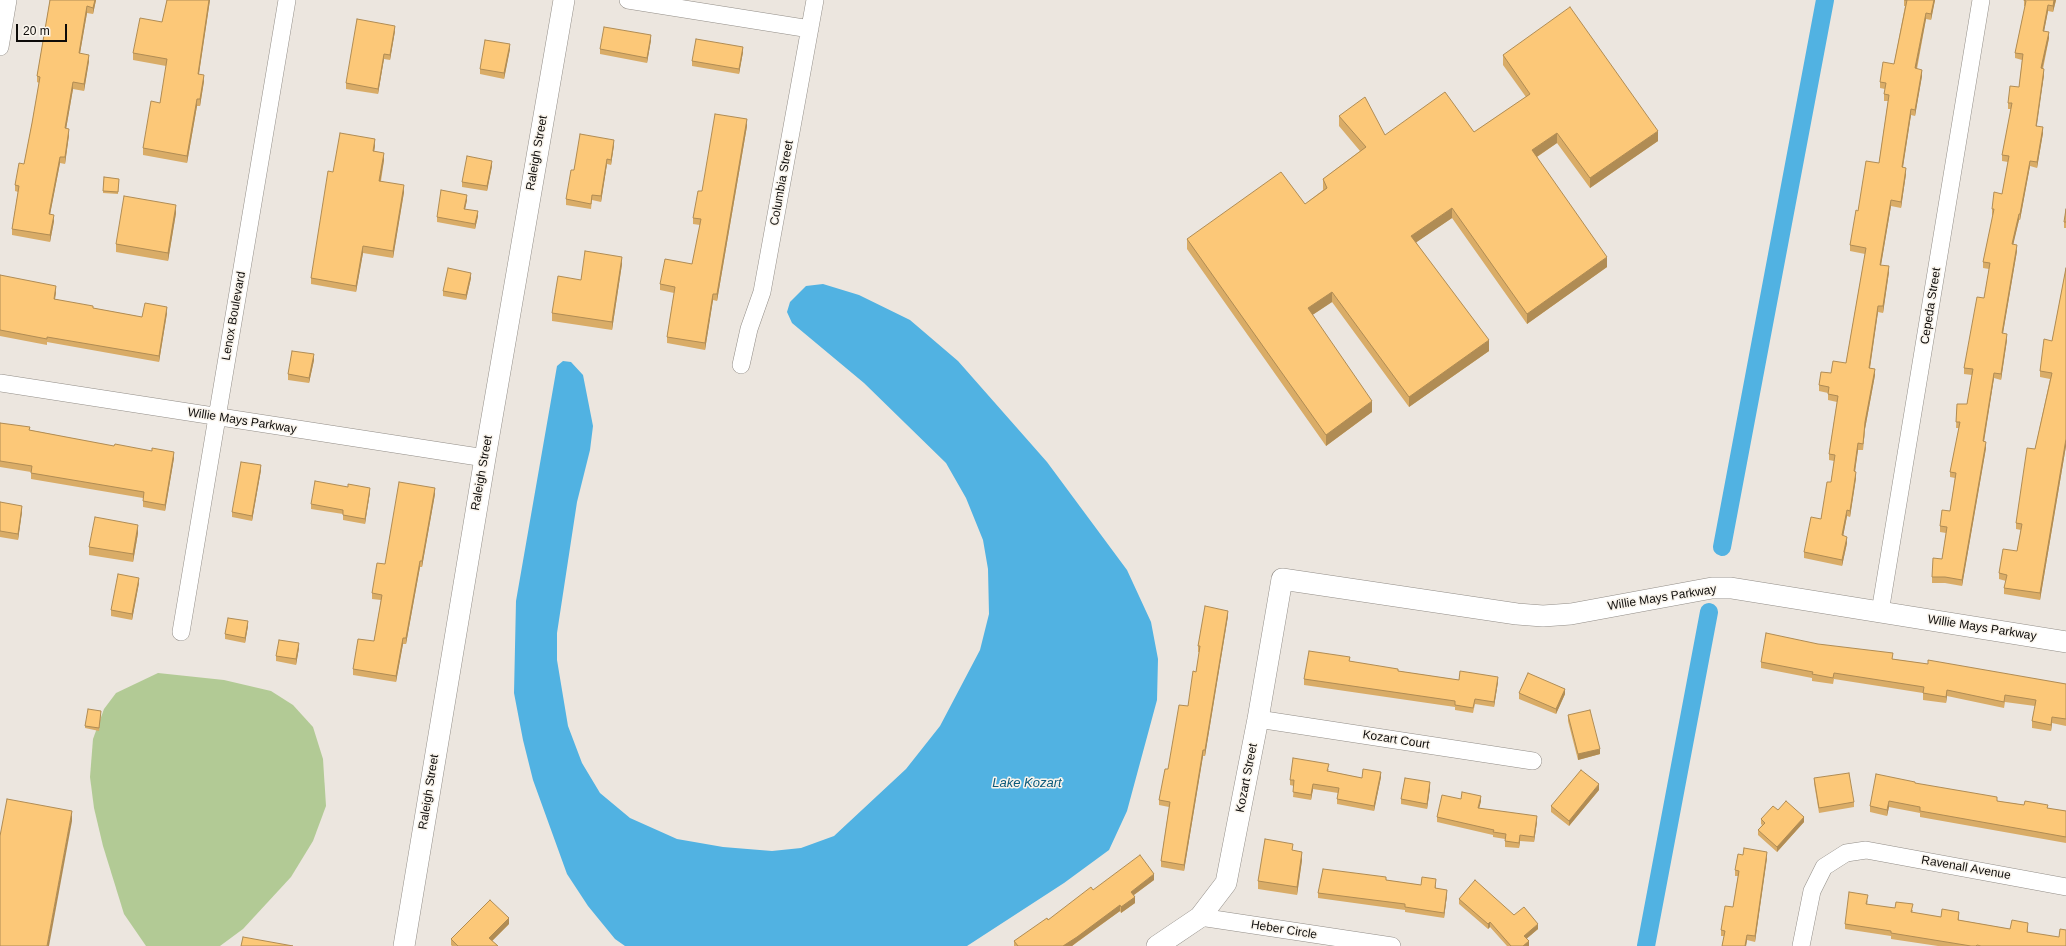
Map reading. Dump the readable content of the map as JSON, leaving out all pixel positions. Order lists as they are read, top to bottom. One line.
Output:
{"streets":{"street":["Raleigh Street","Columbia Street","Cepeda Street","Lenox Boulevard","Willie Mays Parkway","Kozart Court","Kozart Street","Ravenall Avenue","Heber Circle"]},"crossings":[["Raleigh Street","Willie Mays Parkway"],["Cepeda Street","Willie Mays Parkway"],["Lenox Boulevard","Willie Mays Parkway"],["Willie Mays Parkway","Kozart Street"],["Kozart Court","Kozart Street"],["Kozart Street","Heber Circle"]],"water":["Lake Kozart"],"scale_bar":"20 m"}
